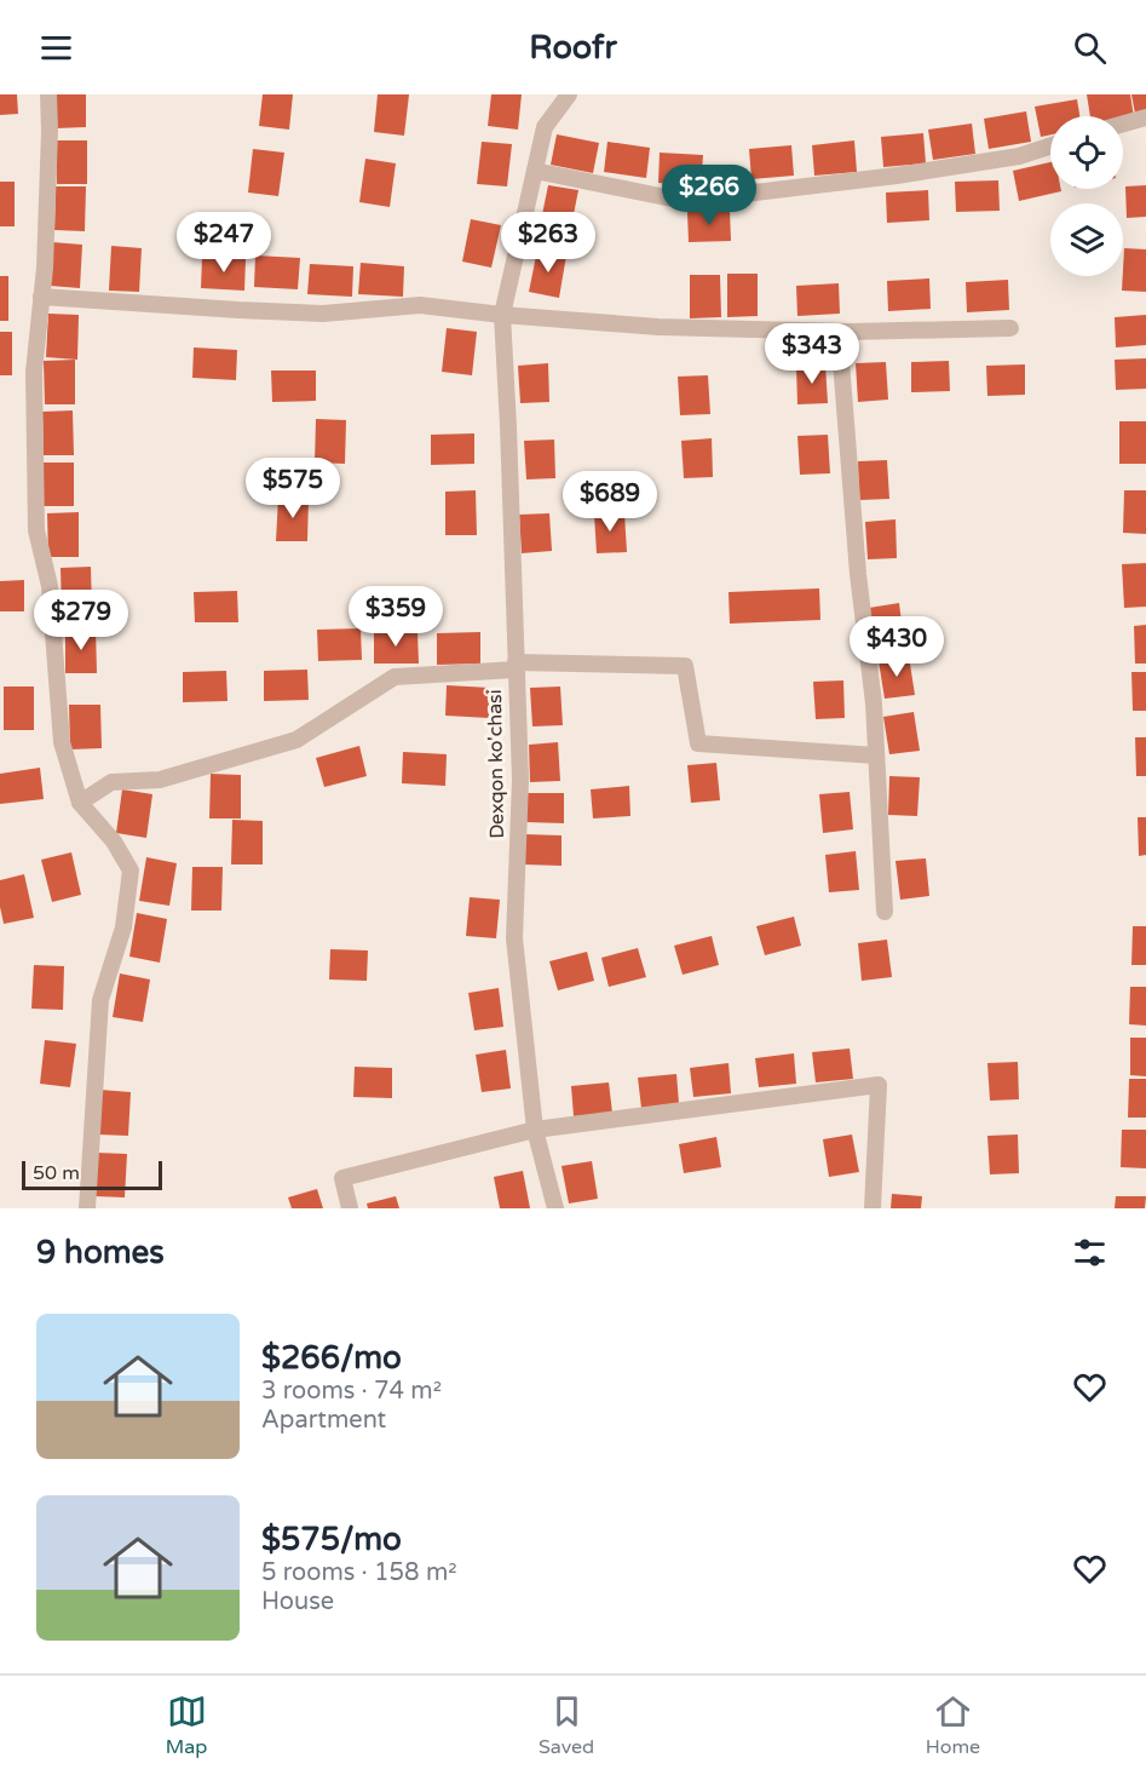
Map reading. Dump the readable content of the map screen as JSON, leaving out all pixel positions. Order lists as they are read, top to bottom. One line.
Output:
{"streets":{"street":["Dexqon ko'chasi"]},"scale_bar":"50 m","page":{"header":"Roofr","price":["$266","$247","$263","$343","$575","$689","$359","$279","$430"],"scale":"50 m","heading":"9 homes","list":[{"name":"$266/mo","note":"3 rooms · 74 m² · Apartment"},{"name":"$575/mo","note":"5 rooms · 158 m² · House"}],"tabs":["Map","Saved","Home"]}}
